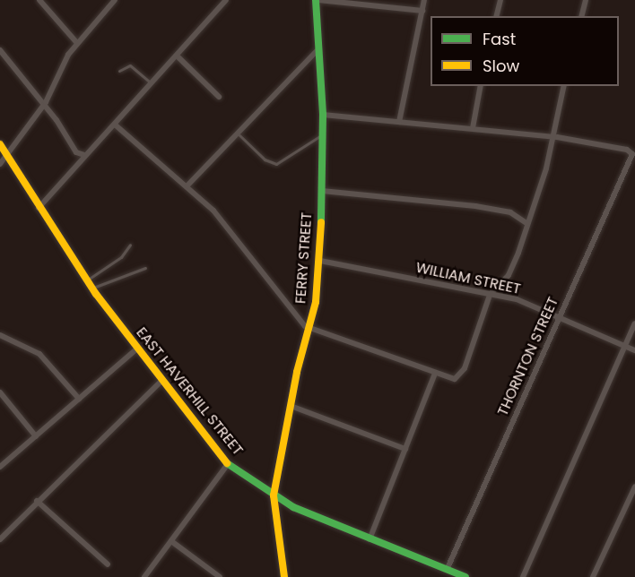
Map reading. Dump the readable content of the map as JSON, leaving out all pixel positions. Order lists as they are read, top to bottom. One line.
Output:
{"streets":{"main road":["FERRY STREET","EAST HAVERHILL STREET"],"street":["WILLIAM STREET","THORNTON STREET"]},"crossings":[["FERRY STREET","WILLIAM STREET"],["FERRY STREET","EAST HAVERHILL STREET"],["WILLIAM STREET","THORNTON STREET"],["THORNTON STREET","EAST HAVERHILL STREET"]],"legend":["Fast","Slow"]}
